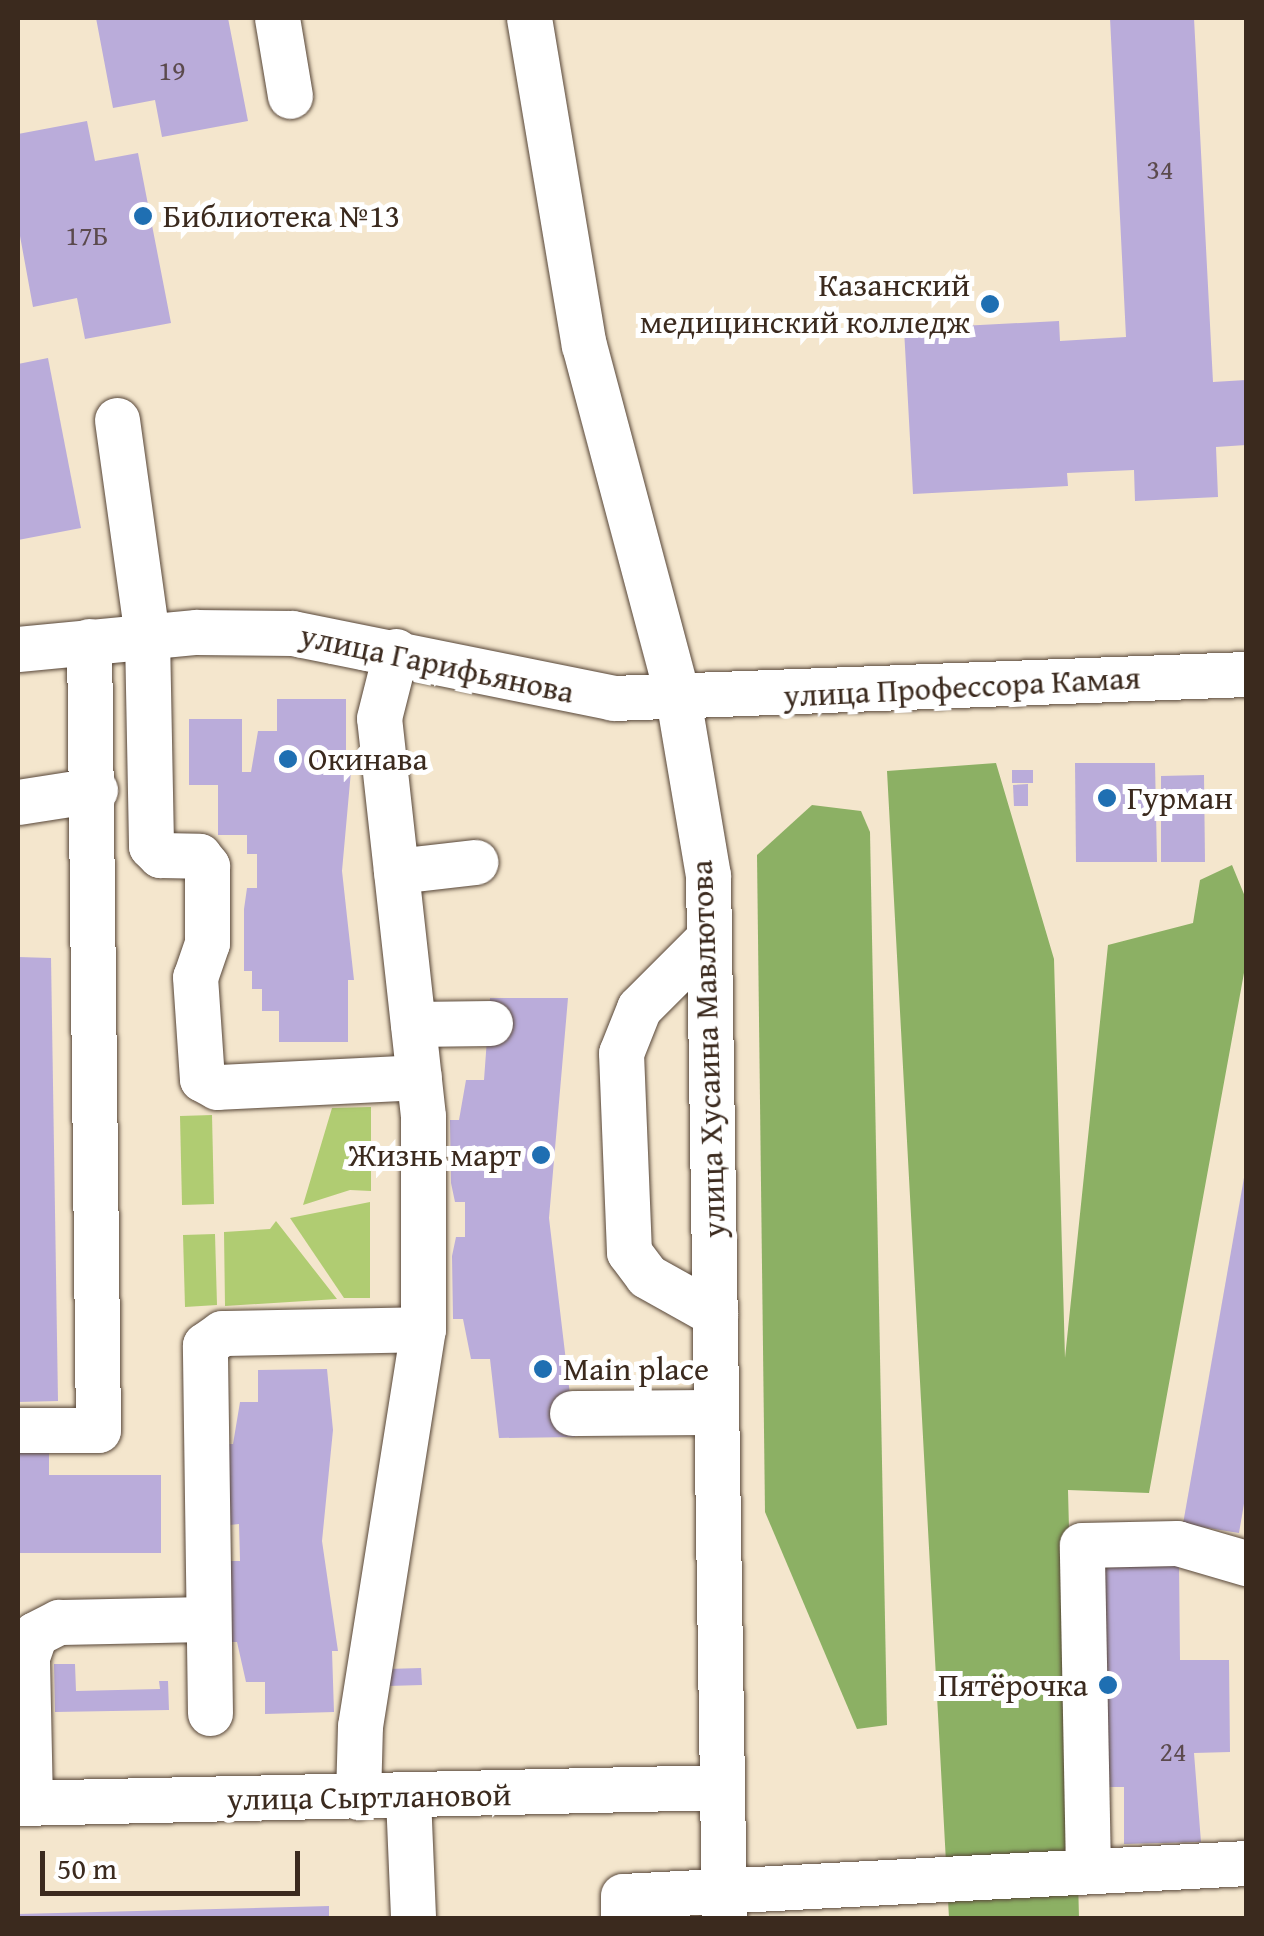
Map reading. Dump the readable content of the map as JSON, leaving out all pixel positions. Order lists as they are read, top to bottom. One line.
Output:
{"streets":{"street":["улица Гарифьянова","улица Профессора Камая","улица Хусаина Мавлютова","улица Сыртлановой"]},"crossings":[["улица Гарифьянова","улица Профессора Камая"],["улица Гарифьянова","улица Хусаина Мавлютова"],["улица Профессора Камая","улица Хусаина Мавлютова"],["улица Хусаина Мавлютова","улица Сыртлановой"]],"places":["Библиотека №13","Казанский медицинский колледж","Окинава","Гурман","Жизнь март","Main place","Пятёрочка"],"house_numbers":["19","34","17Б","24"],"scale_bar":"50 m"}
